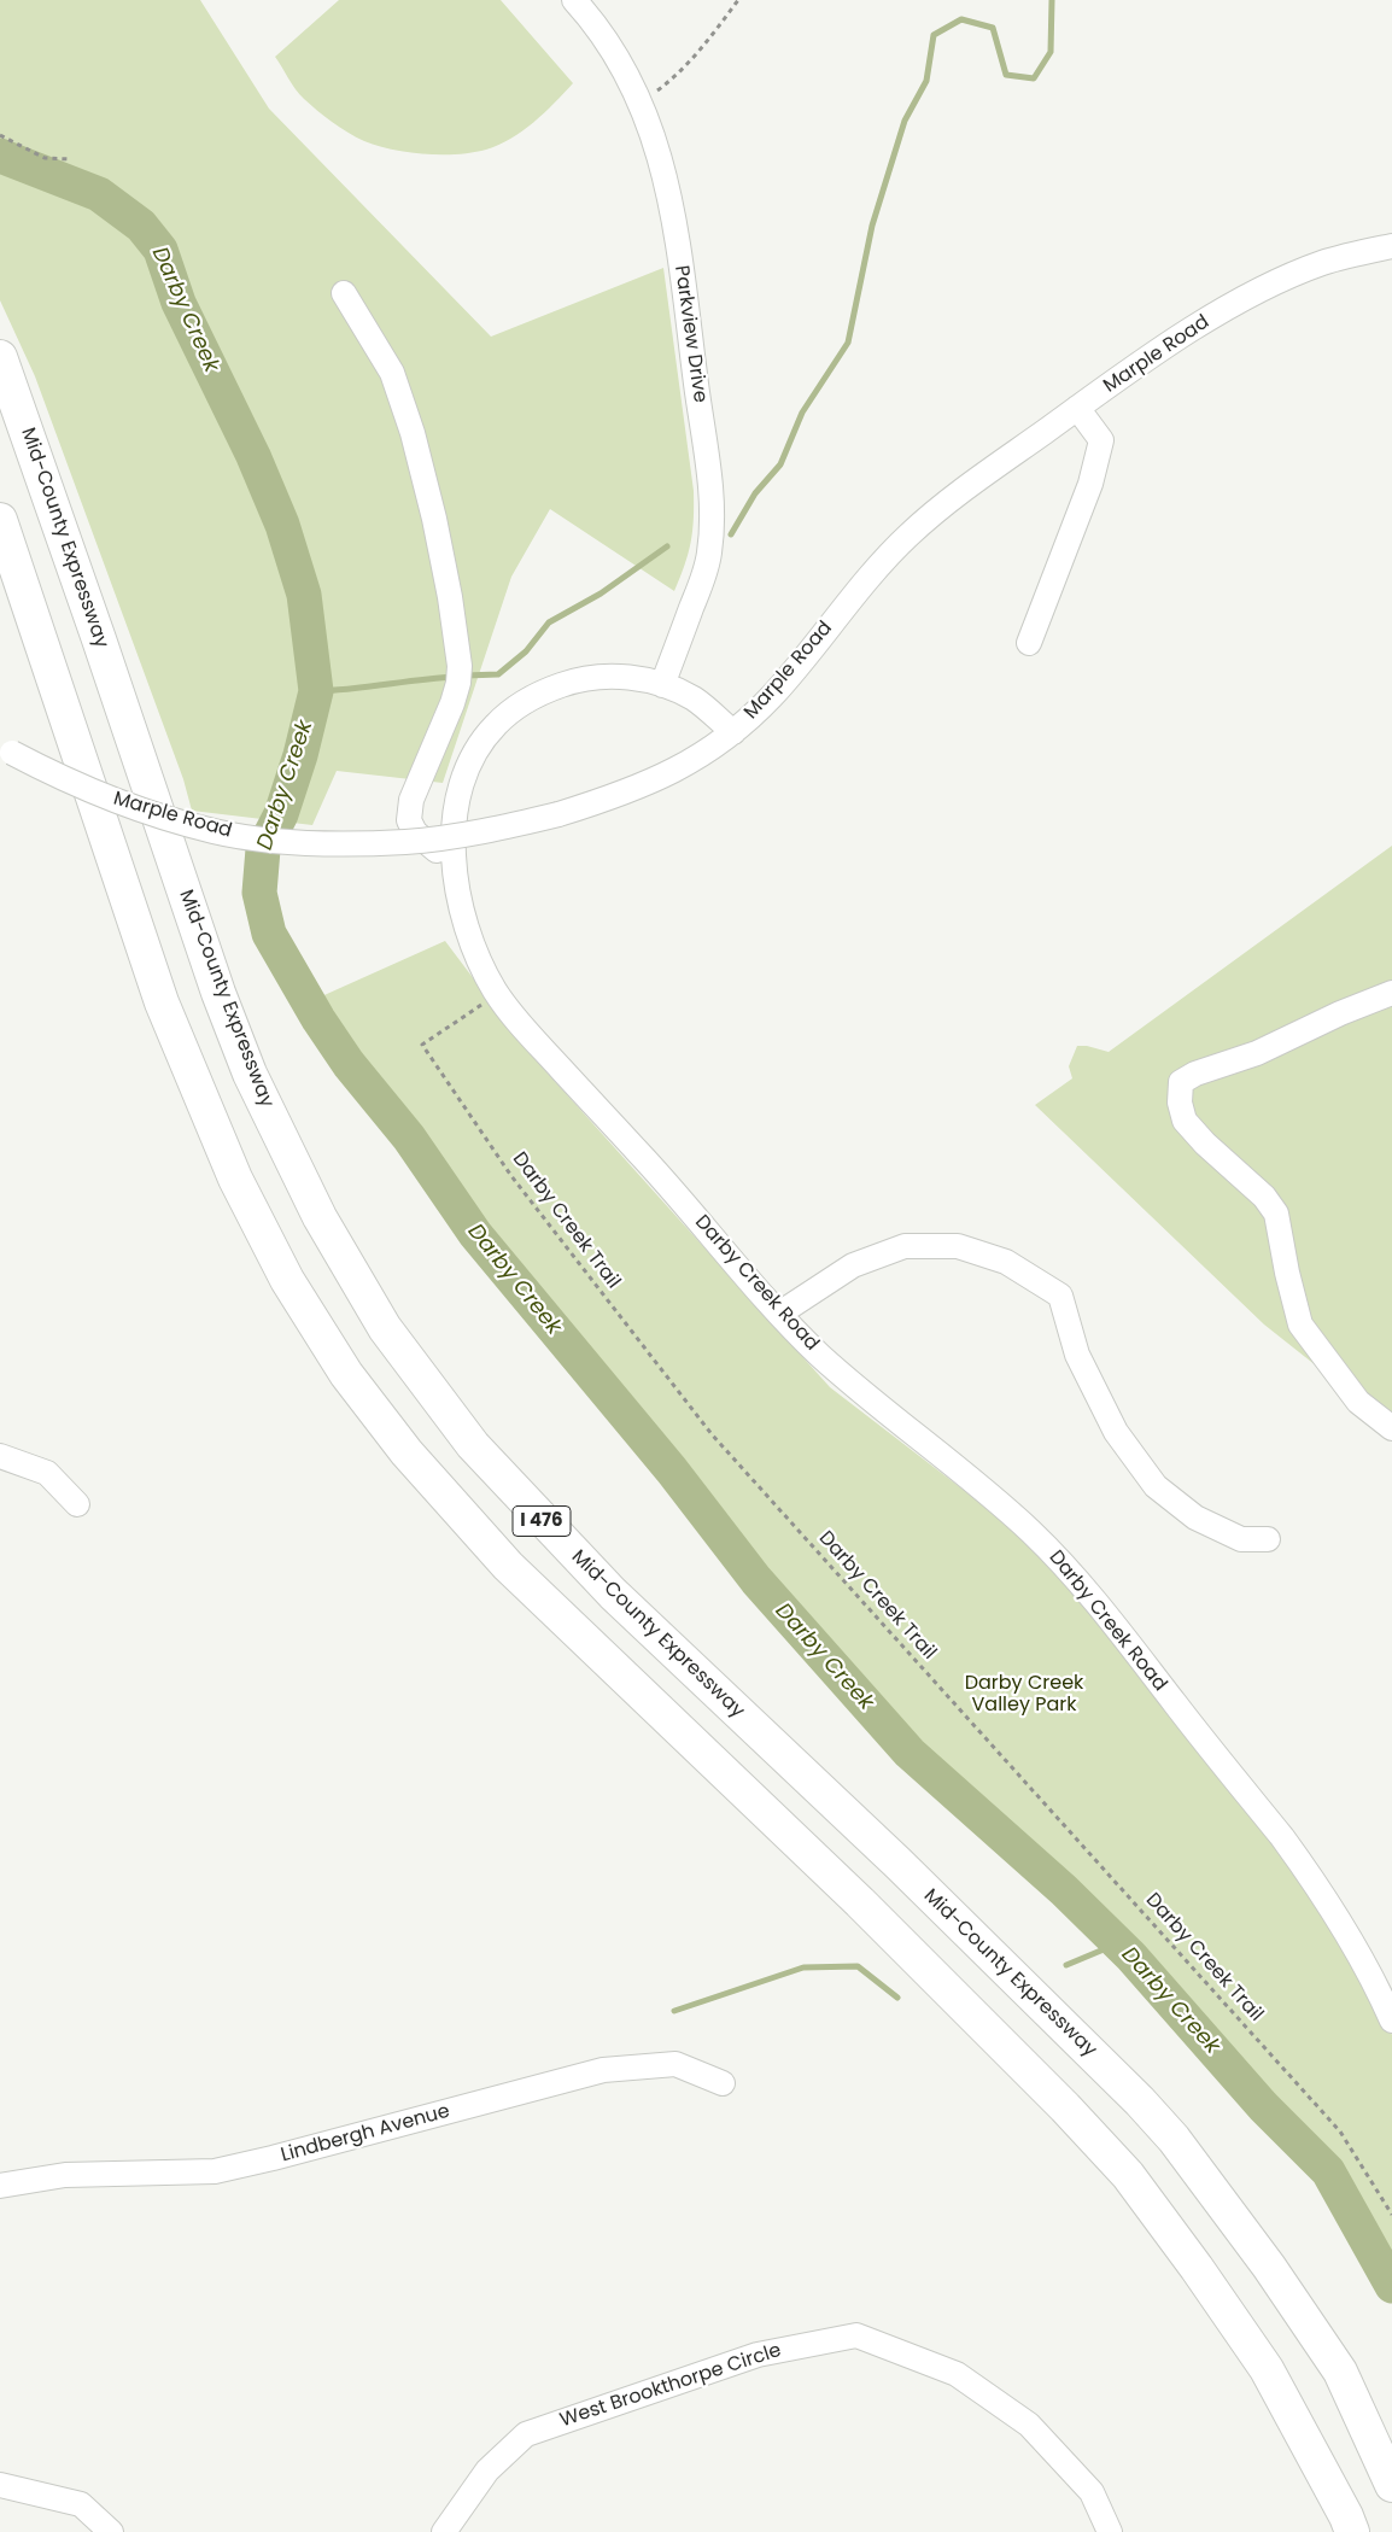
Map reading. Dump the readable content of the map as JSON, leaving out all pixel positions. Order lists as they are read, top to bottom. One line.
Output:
{"streets":{"highway":["Mid-County Expressway","I 476"],"street":["Parkview Drive","Marple Road","Darby Creek Road","Lindbergh Avenue","West Brookthorpe Circle"],"path":["Darby Creek Trail"]},"crossings":[["Parkview Drive","Darby Creek Road"],["Marple Road","Darby Creek Road"],["Darby Creek Trail","Darby Creek Road"]],"water":["Darby Creek"],"parks":["Darby Creek Valley Park"]}
